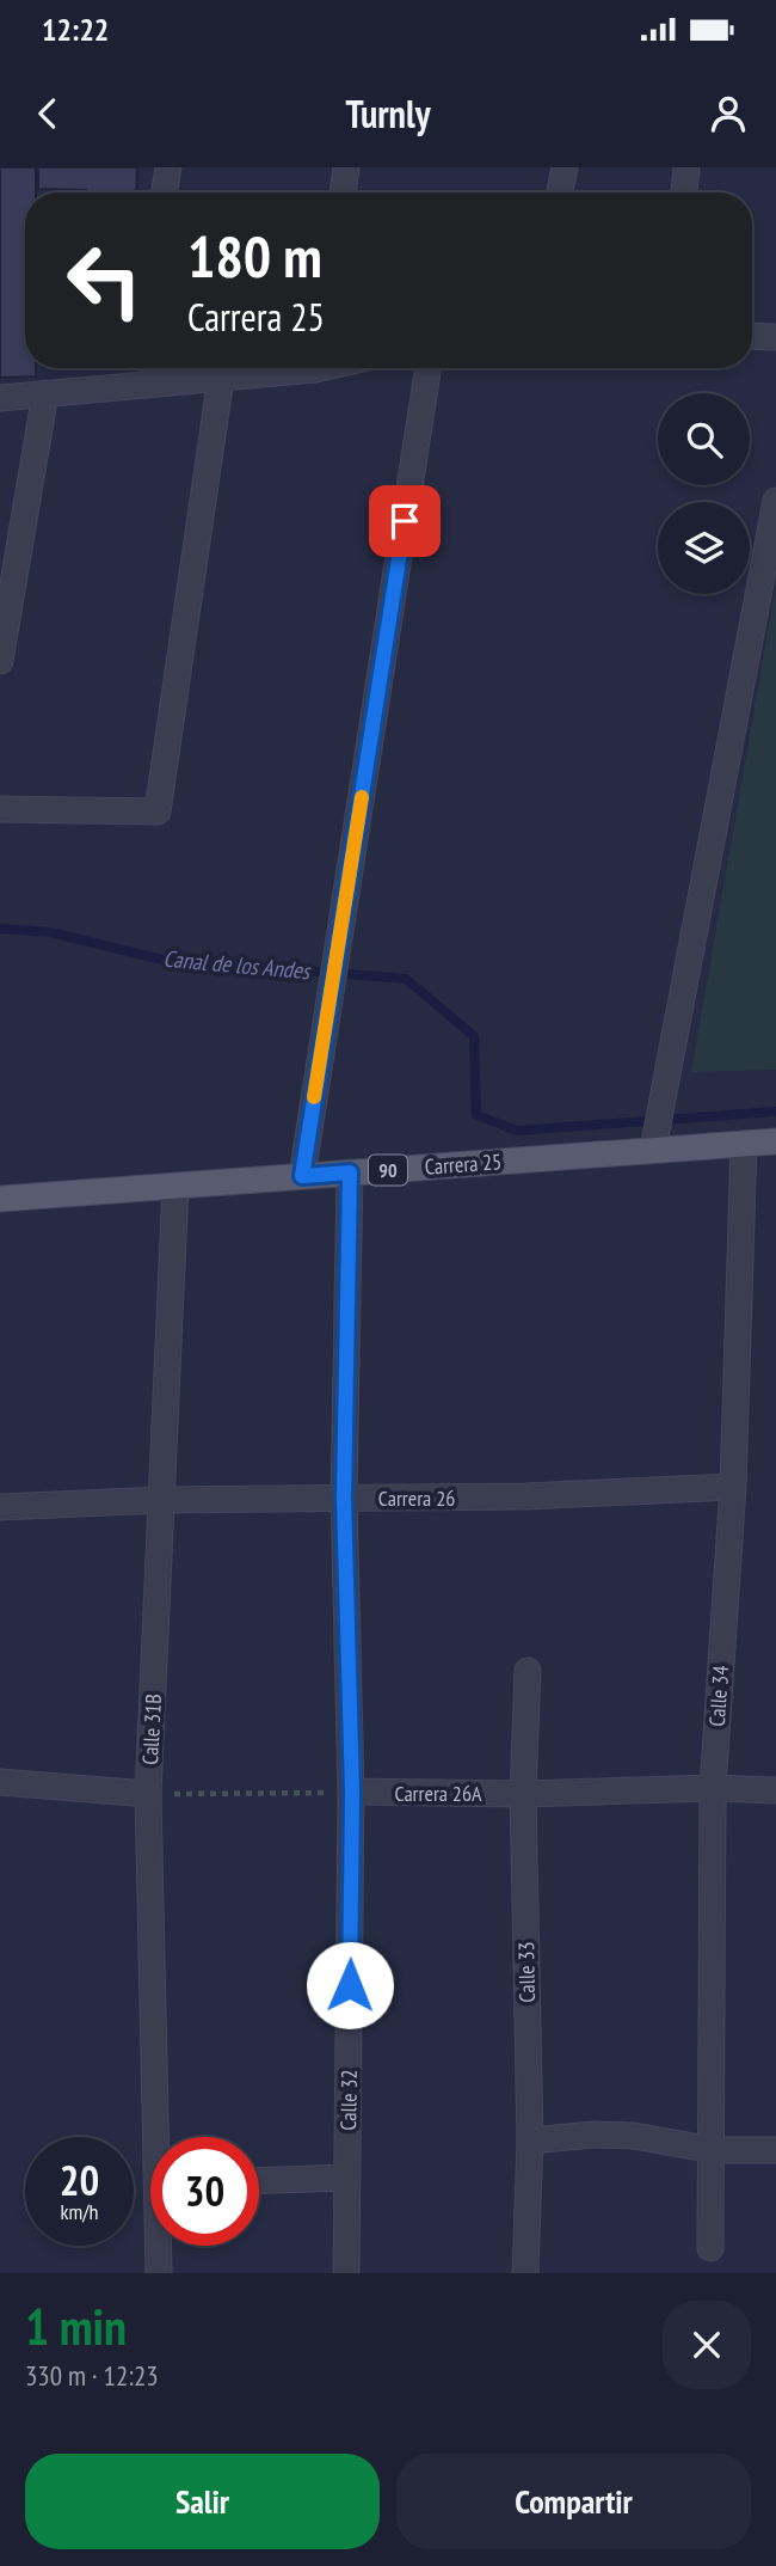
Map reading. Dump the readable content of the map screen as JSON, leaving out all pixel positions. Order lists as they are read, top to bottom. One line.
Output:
{"streets":{"main road":["Carrera 25","90"],"street":["Carrera 26","Calle 34","Calle 31B","Carrera 26A","Calle 33","Calle 32"]},"crossings":[["Carrera 25","Calle 34"],["Carrera 25","Calle 31B"],["Carrera 25","Calle 32"],["Carrera 26","Calle 34"],["Carrera 26","Calle 31B"],["Carrera 26","Calle 32"],["Calle 34","Carrera 26A"],["Carrera 26A","Calle 33"],["Carrera 26A","Calle 32"]],"water":["Canal de los Andes"],"page":{"status":"12:22","header":"Turnly","turn":["180 m","Carrera 25"],"speed":"20 km/h","limit":"30","heading":["1 min","330 m · 12:23"],"buttons":["Salir","Compartir"]}}
